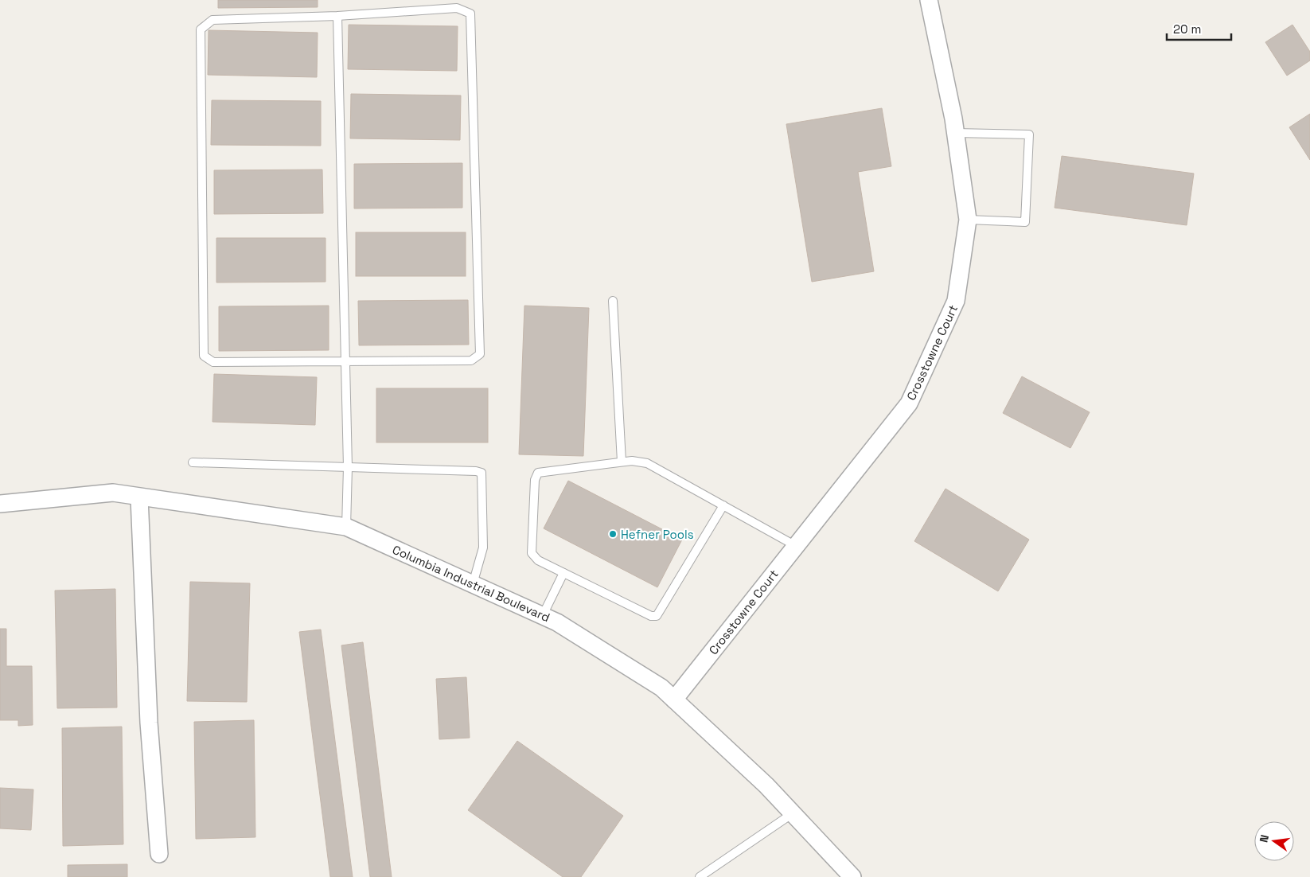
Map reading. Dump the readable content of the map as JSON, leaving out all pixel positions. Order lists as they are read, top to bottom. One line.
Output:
{"streets":{"street":["Crosstowne Court","Columbia Industrial Boulevard"]},"crossings":[["Crosstowne Court","Columbia Industrial Boulevard"]],"places":["Hefner Pools"],"scale_bar":"20 m","north":"left"}
